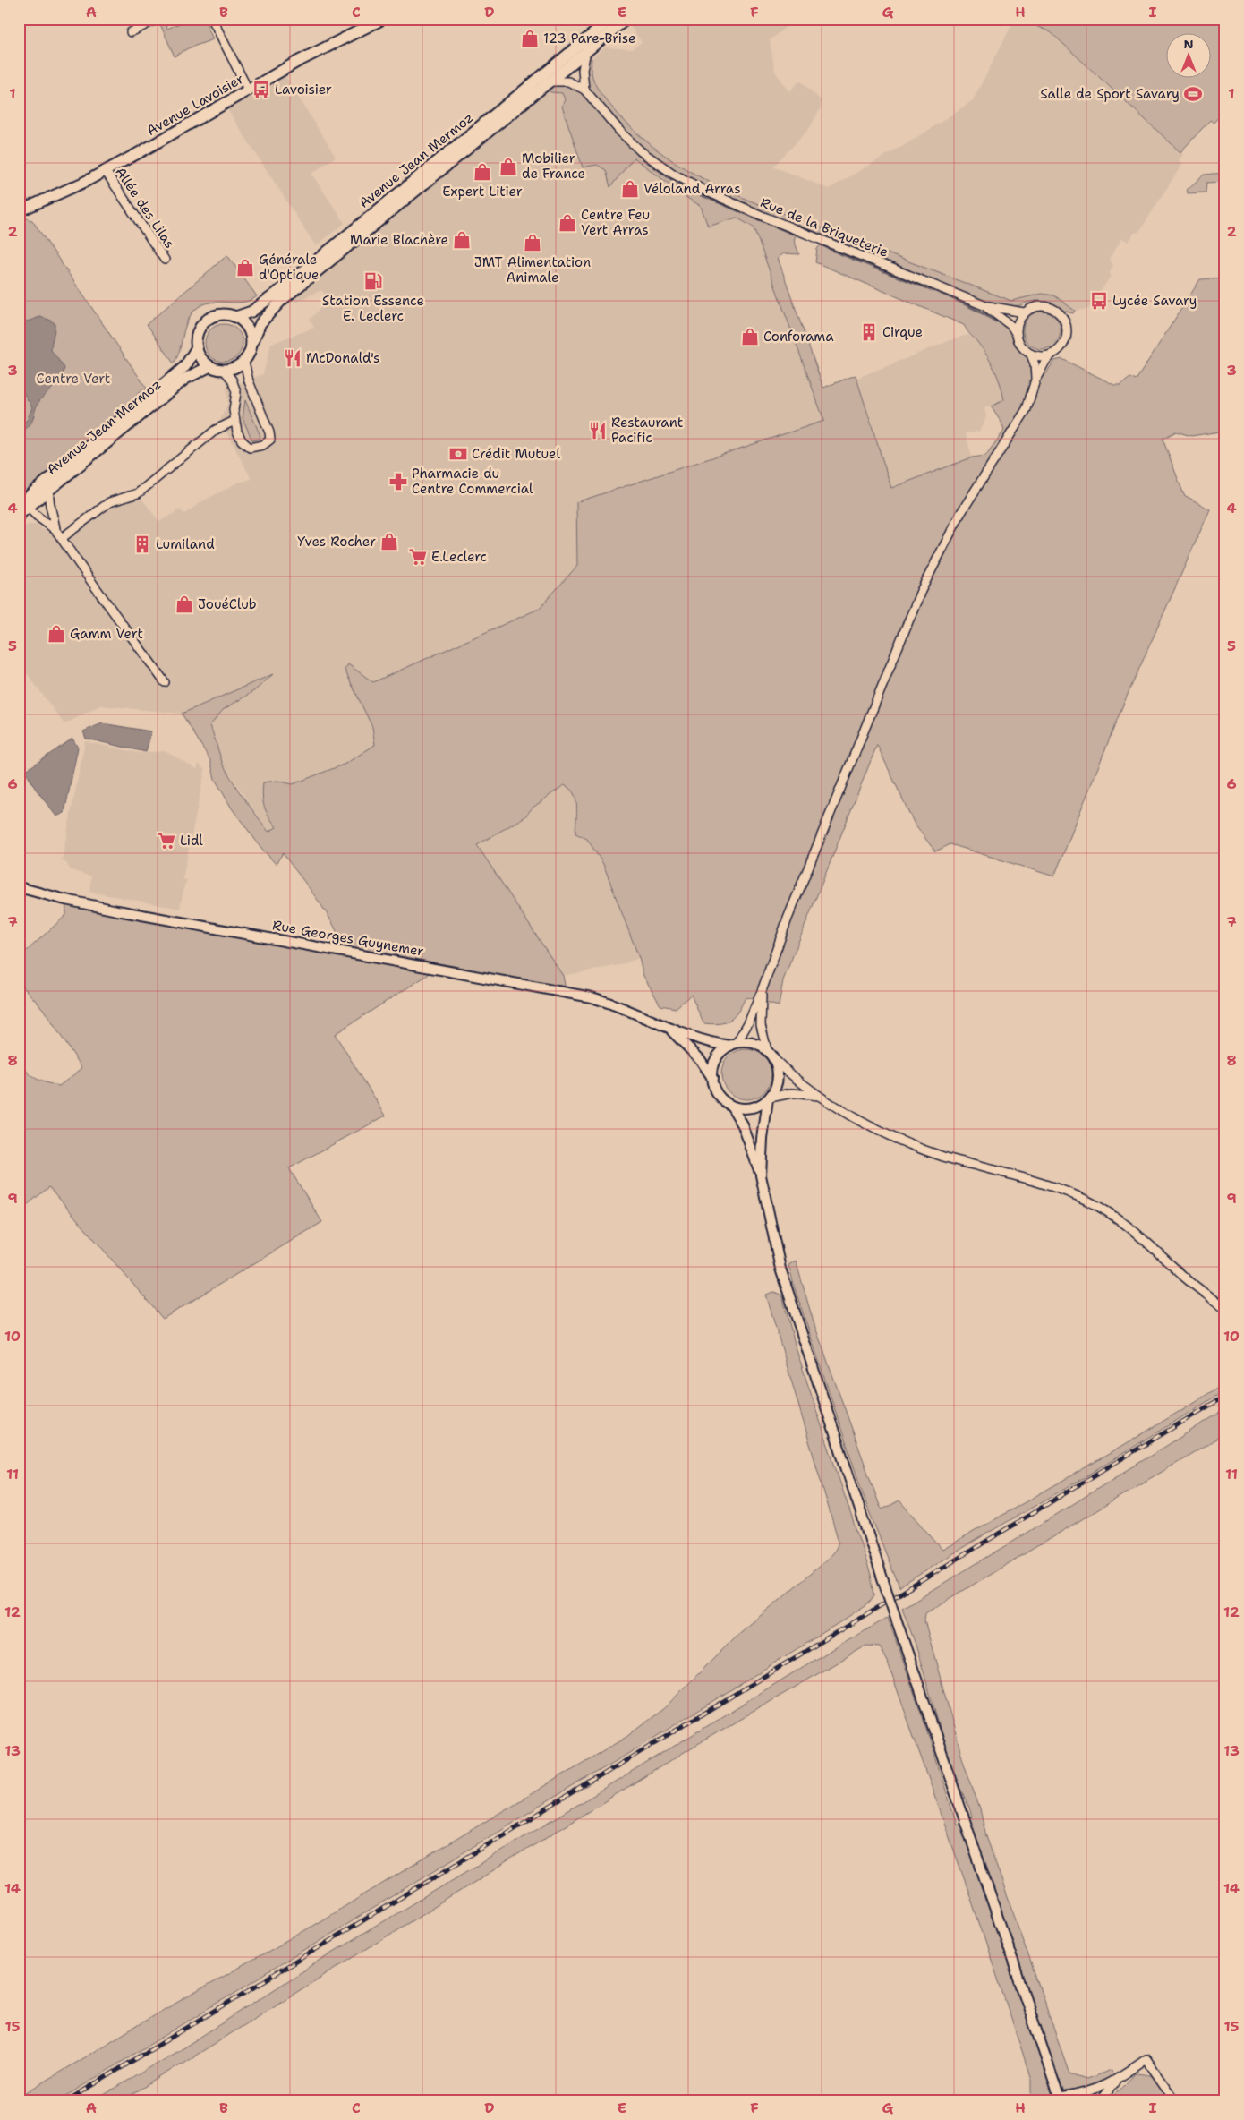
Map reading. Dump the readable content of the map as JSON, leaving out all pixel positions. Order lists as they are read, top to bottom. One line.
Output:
{"streets":{"main road":["Avenue Lavoisier","Avenue Jean Mermoz"],"street":["Allée des Lilas","Rue de la Briqueterie","Rue Georges Guynemer"]},"crossings":[["Avenue Lavoisier","Allée des Lilas"]],"parks":["Centre Vert"],"places":{"shop":["123 Pare-Brise","Mobilier de France","Expert Litier","Véloland Arras","Centre Feu Vert Arras","Marie Blachère","JMT Alimentation Animale","Générale d'Optique","Conforama","Yves Rocher","JouéClub","Gamm Vert"],"bus stop":["Lavoisier","Lycée Savary"],"sports":["Salle de Sport Savary"],"fuel station":["Station Essence E. Leclerc"],"building":["Cirque","Lumiland"],"restaurant":["McDonald's","Restaurant Pacific"],"bank":["Crédit Mutuel"],"pharmacy":["Pharmacie du Centre Commercial"],"supermarket":["E.Leclerc","Lidl"]},"north":"top","grid":{"columns":["A","B","C","D","E","F","G","H","I"],"rows":["1","2","3","4","5","6","7","8","9","10","11","12","13","14","15"]}}
